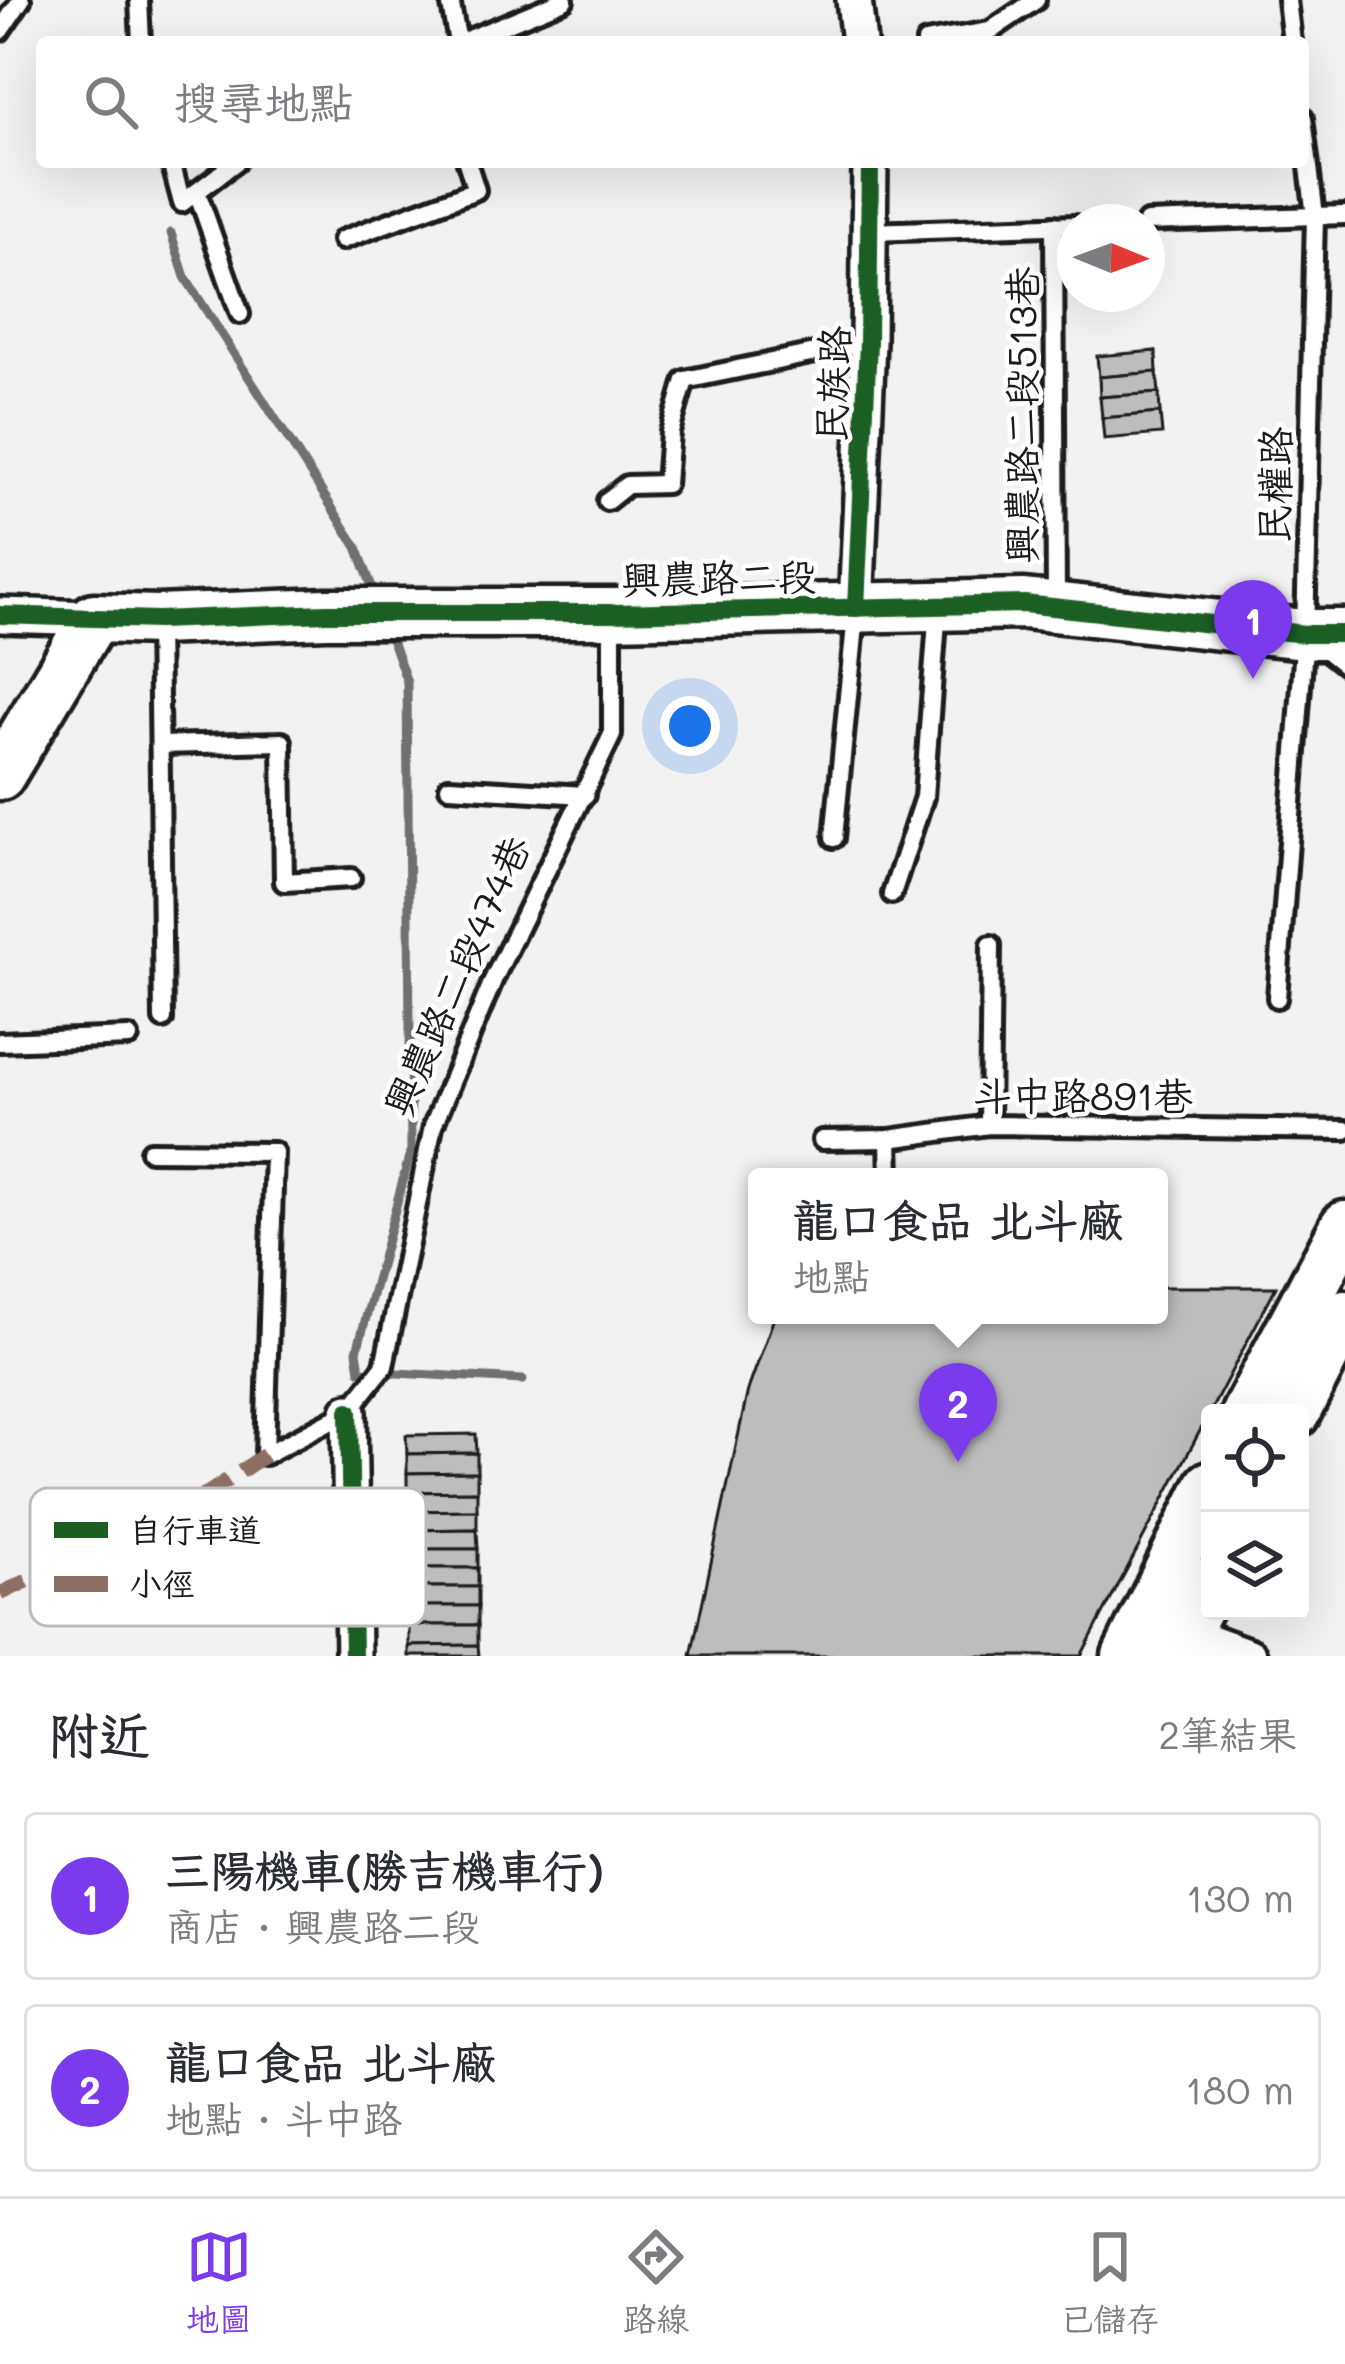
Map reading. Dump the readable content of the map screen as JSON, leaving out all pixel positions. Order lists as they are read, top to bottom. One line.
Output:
{"streets":{"street":["民族路","興農路二段"],"lane":["興農路二段513巷","民權路","興農路二段474巷","斗中路891巷"]},"crossings":[["民族路","興農路二段"],["興農路二段513巷","興農路二段"],["民權路","興農路二段"],["興農路二段","興農路二段474巷"]],"legend":["自行車道","小徑"],"north":"right","page":{"search":"搜尋地點","pins":["1","2"],"popup":["龍口食品 北斗廠","地點"],"heading":["附近","2筆結果"],"list":[{"mark":"1","name":"三陽機車(勝吉機車行)","note":"商店 · 興農路二段","value":"130 m"},{"mark":"2","name":"龍口食品 北斗廠","note":"地點 · 斗中路","value":"180 m"}],"nav":["地圖","路線","已儲存"]}}
